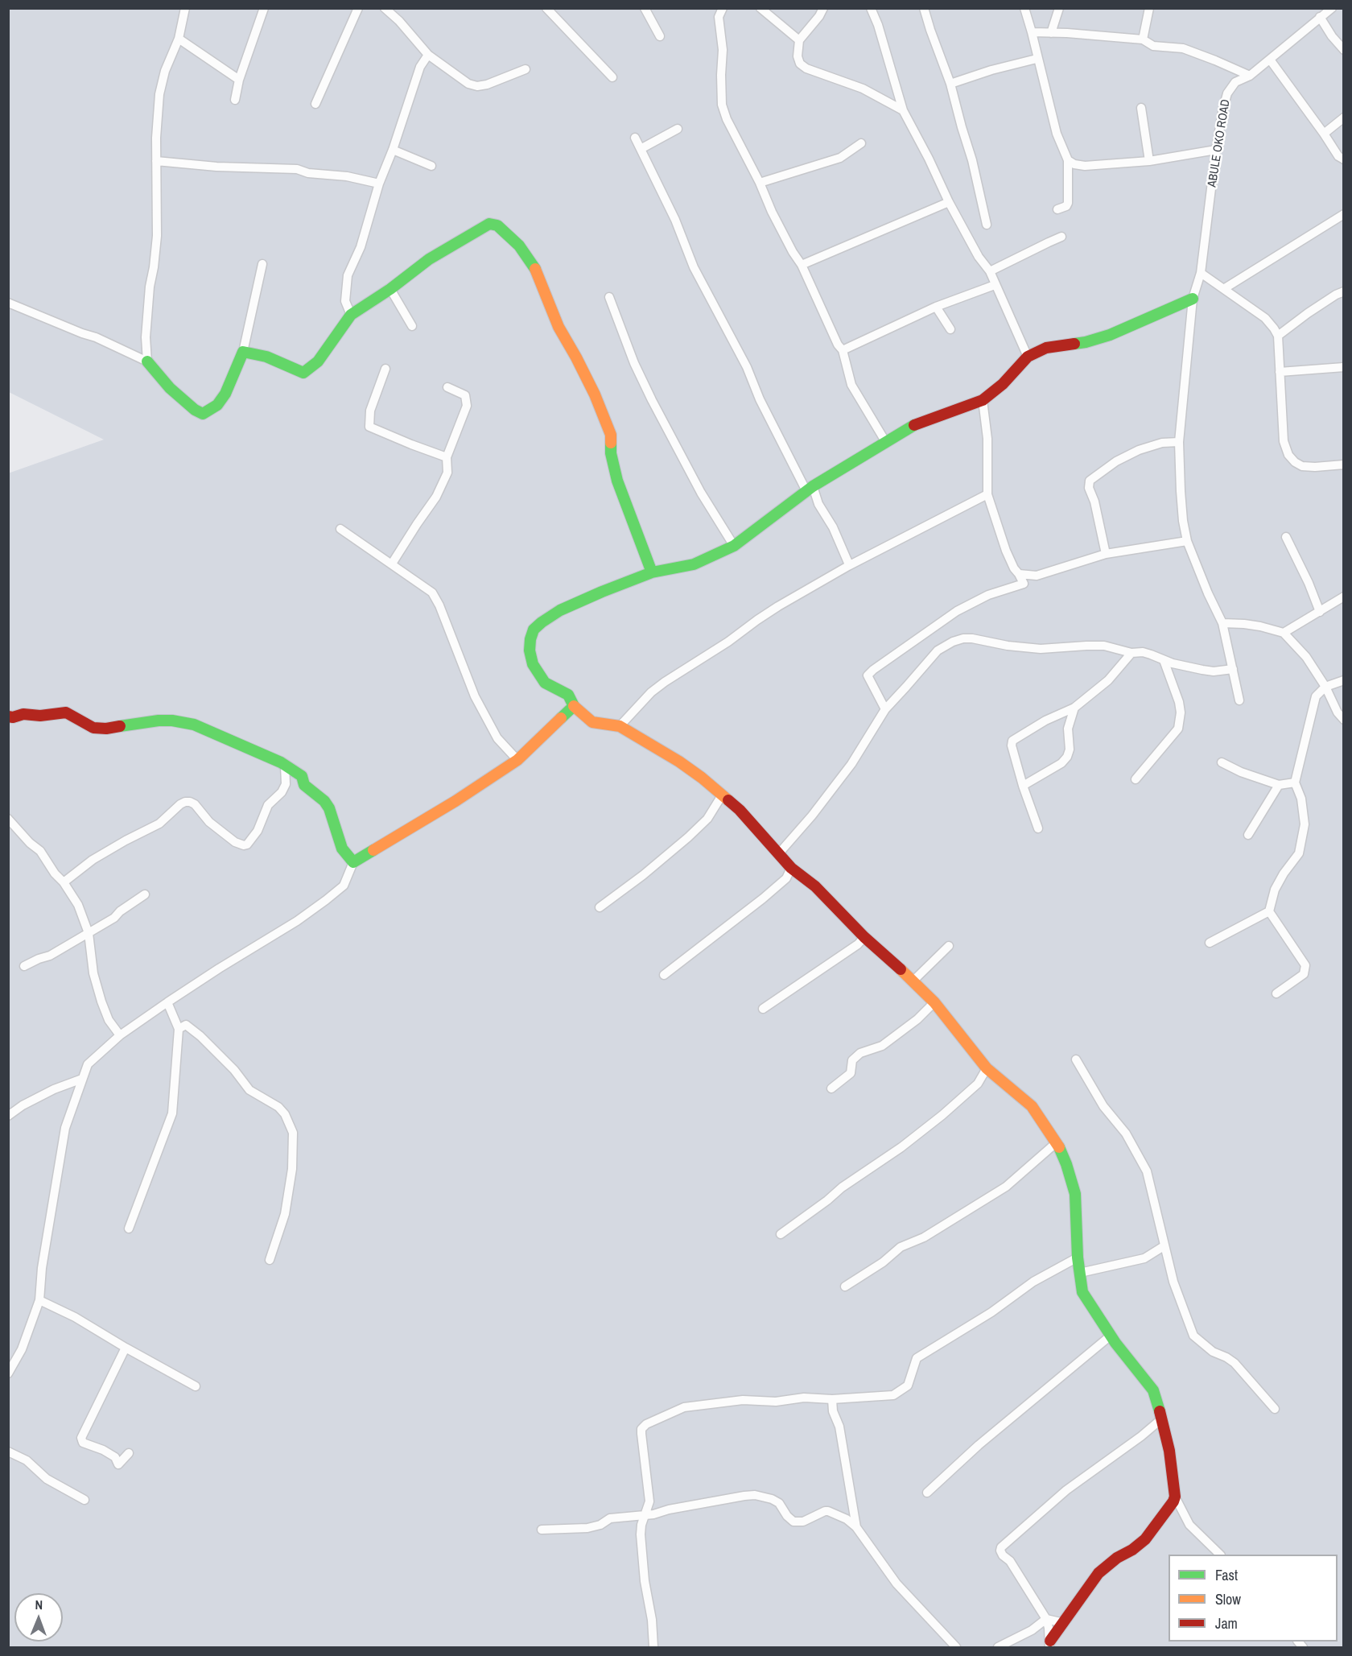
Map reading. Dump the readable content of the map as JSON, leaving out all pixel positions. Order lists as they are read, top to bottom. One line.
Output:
{"streets":{"street":["ABULE OKO ROAD"]},"legend":["Fast","Slow","Jam"],"north":"top"}
